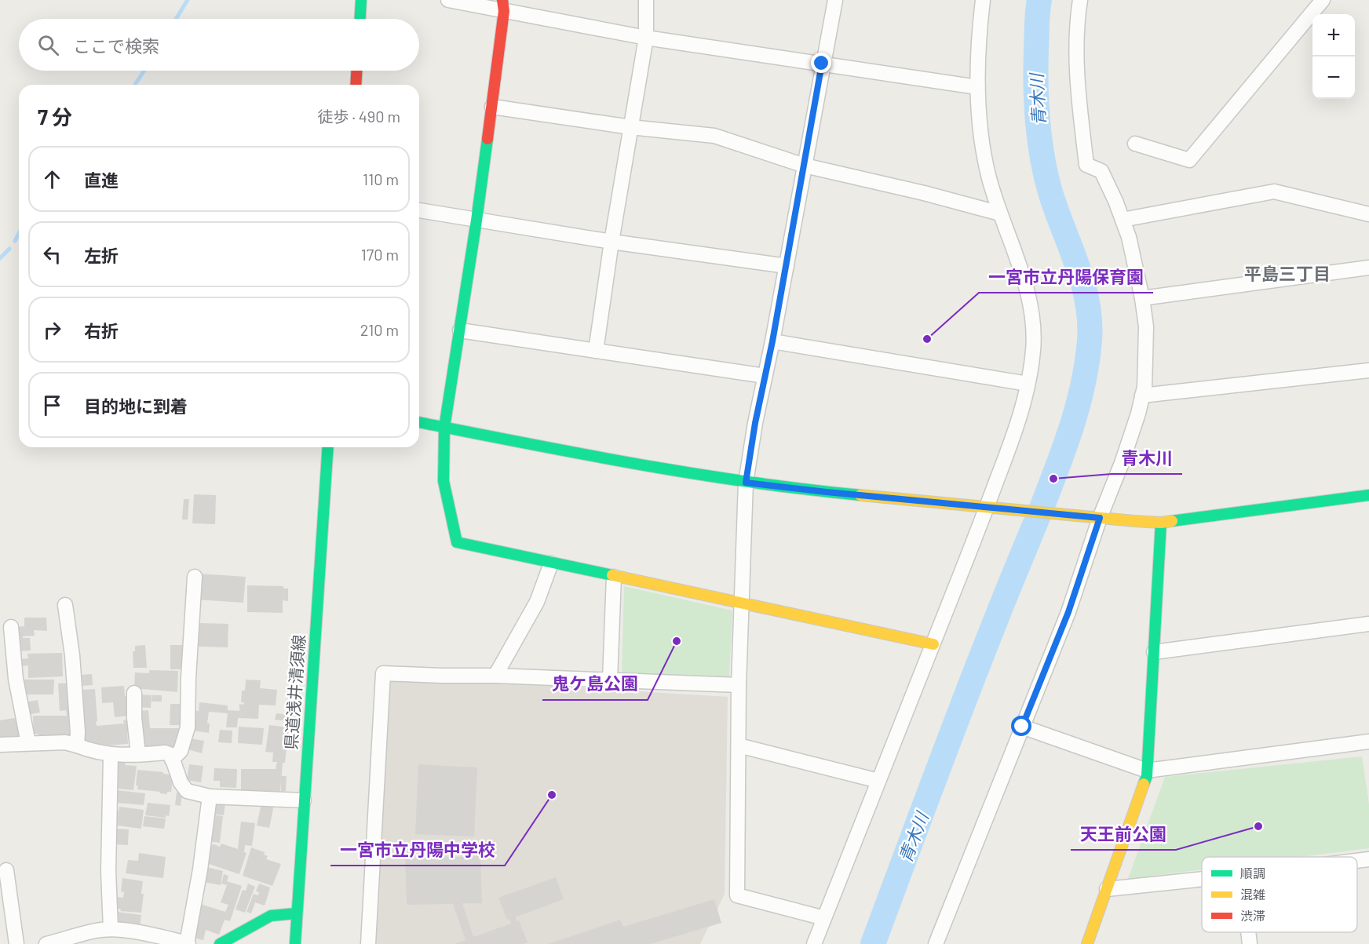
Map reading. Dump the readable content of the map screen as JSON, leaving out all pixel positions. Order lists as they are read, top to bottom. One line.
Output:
{"streets":{"street":["県道浅井清須線"]},"districts":["平島三丁目"],"water":["青木川"],"places":["一宮市立丹陽保育園","青木川","鬼ケ島公園","一宮市立丹陽中学校","天王前公園"],"legend":["順調","混雑","渋滞"],"page":{"map_buttons":["+","−"],"search":"ここで検索","heading":["7 分","徒歩 · 490 m"],"list":[["直進","110 m"],["左折","170 m"],["右折","210 m"],"目的地に到着"]}}
